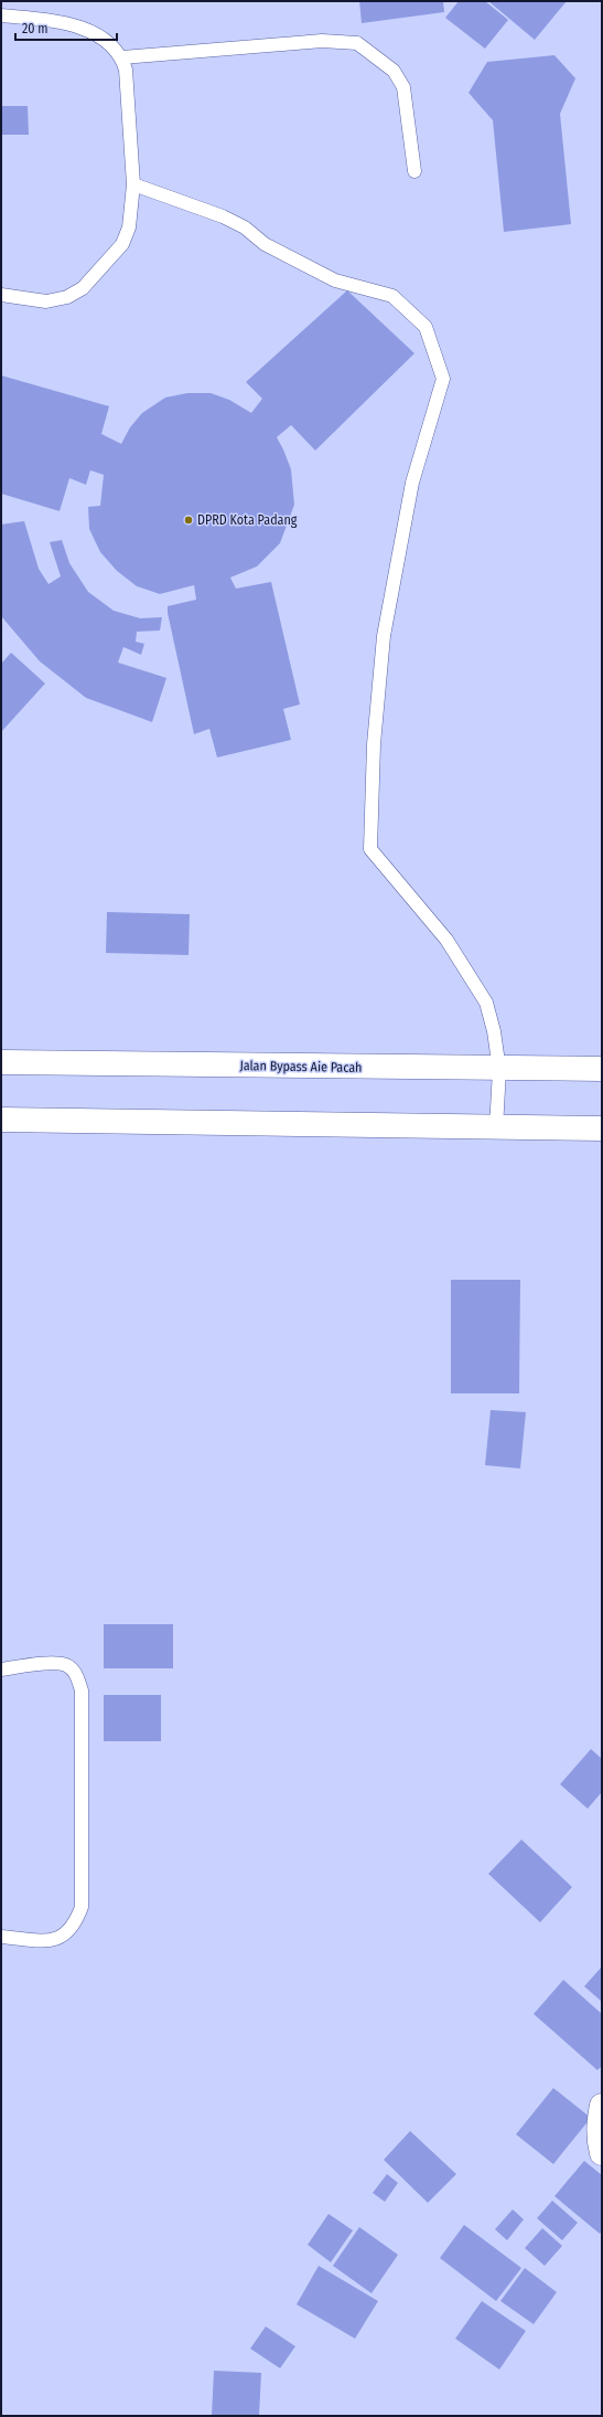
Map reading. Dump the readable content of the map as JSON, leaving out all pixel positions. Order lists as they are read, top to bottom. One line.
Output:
{"streets":{"main road":["Jalan Bypass Aie Pacah"]},"places":["DPRD Kota Padang"],"scale_bar":"20 m"}
